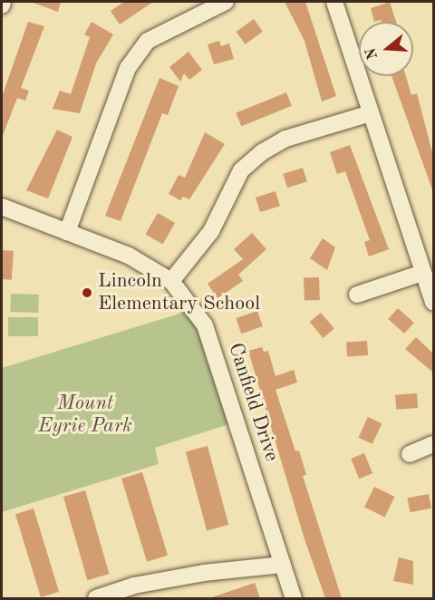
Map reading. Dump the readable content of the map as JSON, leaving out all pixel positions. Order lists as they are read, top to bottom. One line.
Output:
{"streets":{"street":["Canfield Drive"]},"parks":["Mount Eyrie Park"],"places":["Lincoln Elementary School"],"north":"left"}
